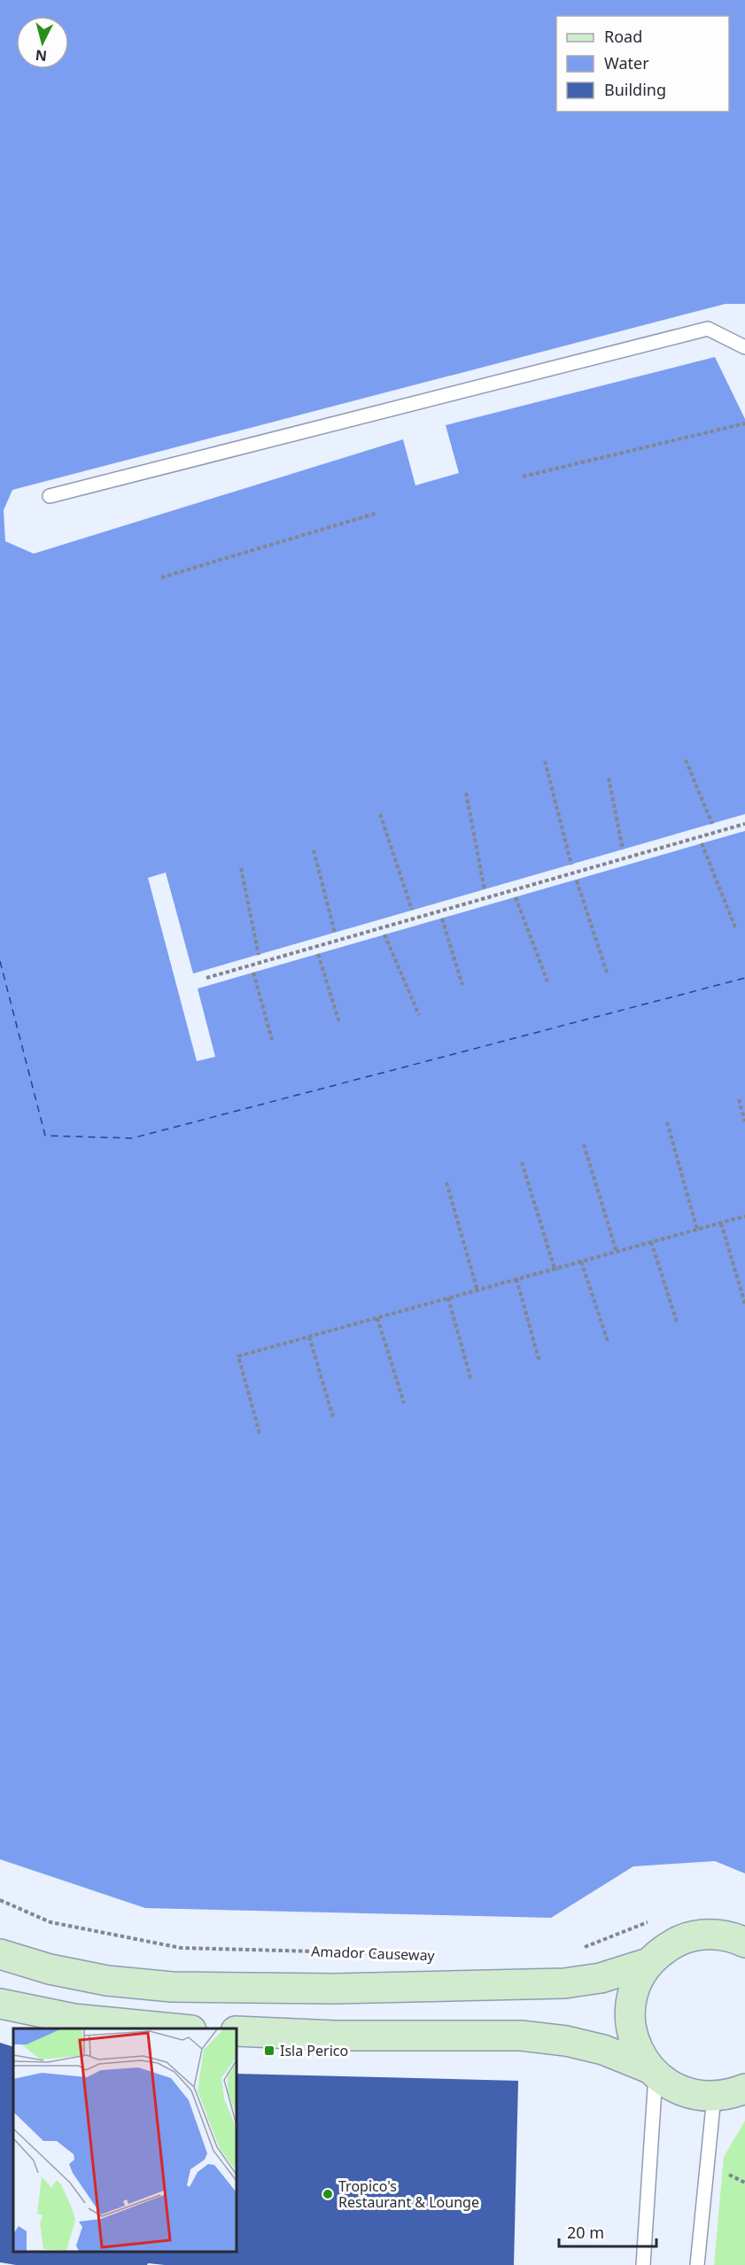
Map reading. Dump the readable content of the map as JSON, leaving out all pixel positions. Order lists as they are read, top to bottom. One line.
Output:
{"streets":{"path":["Amador Causeway"]},"places":{"transit":["Isla Perico"],"other":["Tropico's Restaurant & Lounge"]},"legend":["Road","Water","Building"],"scale_bar":"20 m","north":"bottom"}
